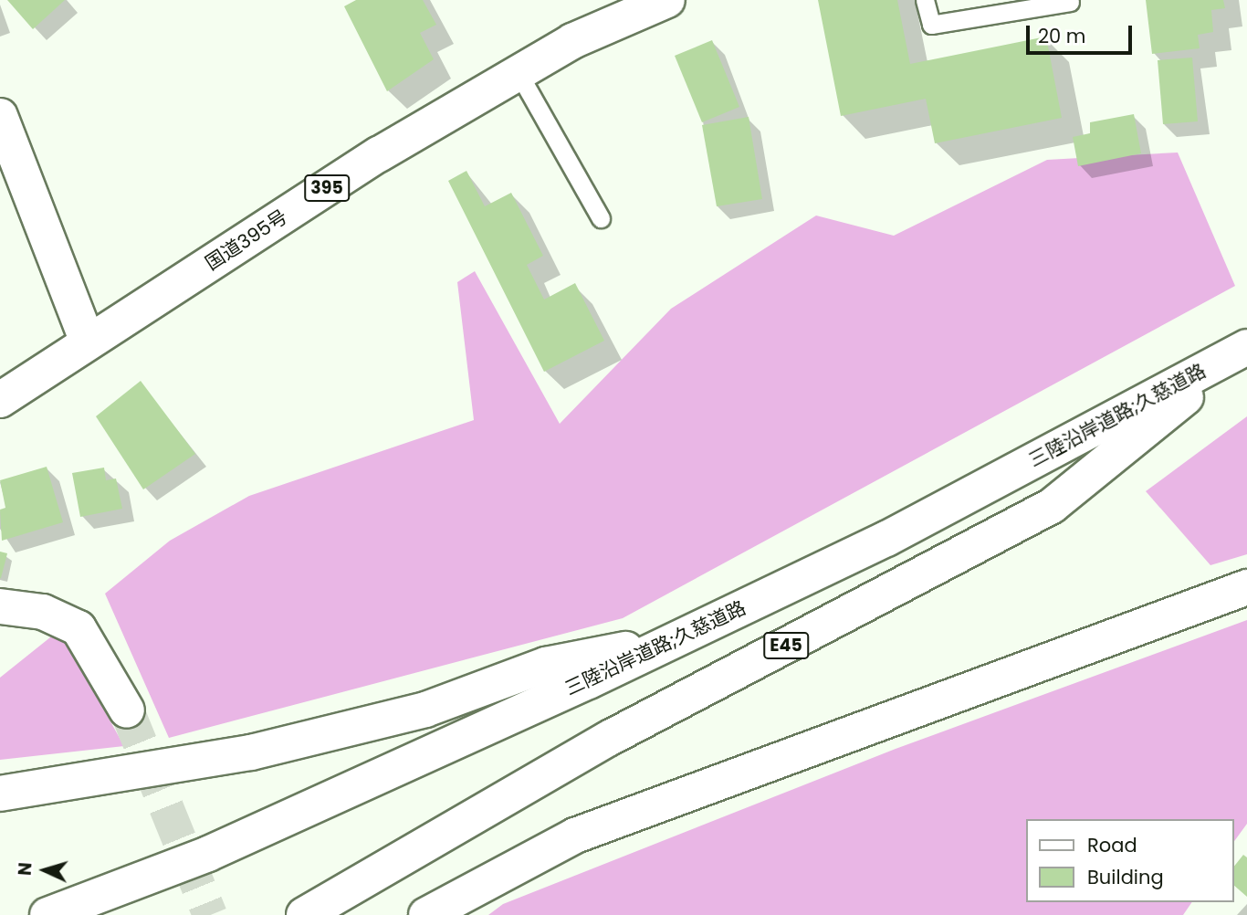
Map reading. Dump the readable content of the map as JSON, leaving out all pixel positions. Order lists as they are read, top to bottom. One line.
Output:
{"streets":{"main road":["395","国道395号","三陸沿岸道路;久慈道路","E45"]},"crossings":[["三陸沿岸道路;久慈道路","E45"]],"legend":["Road","Building"],"scale_bar":"20 m","north":"left"}
